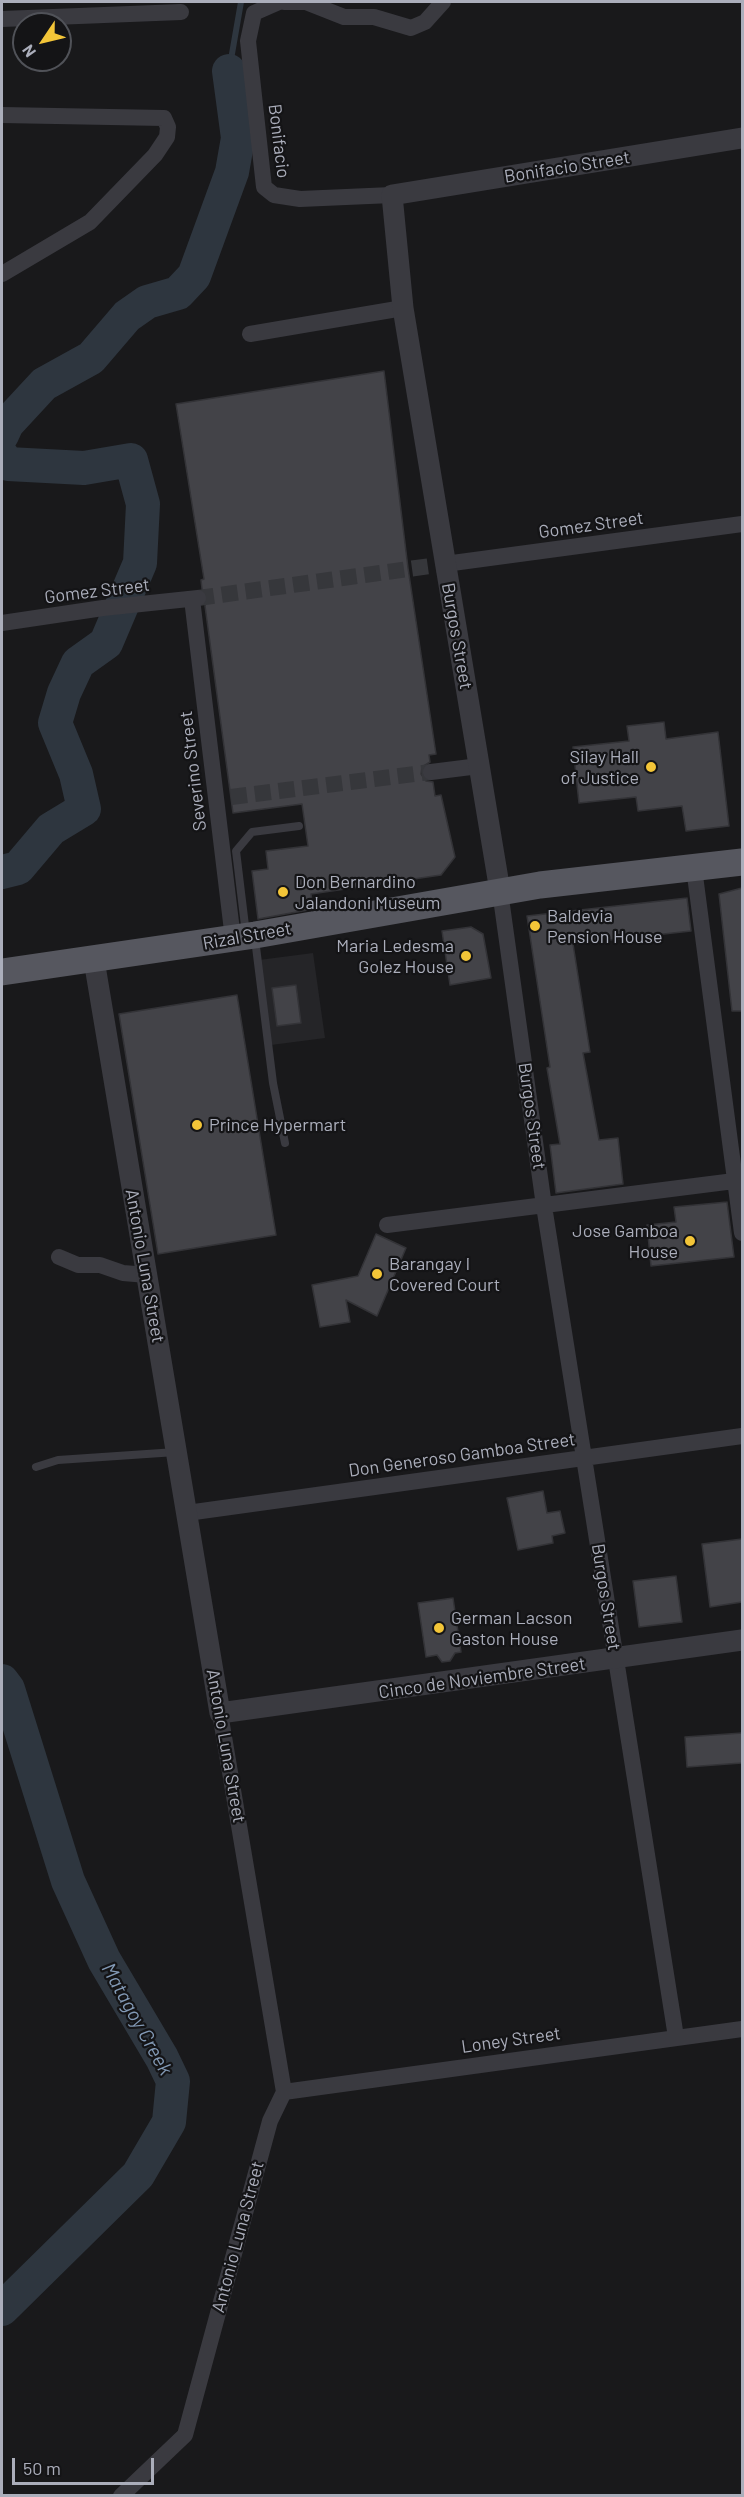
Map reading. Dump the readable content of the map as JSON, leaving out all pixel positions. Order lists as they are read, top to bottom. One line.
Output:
{"streets":{"main road":["Rizal Street"],"street":["Bonifacio","Bonifacio Street","Gomez Street","Burgos Street","Severino Street","Antonio Luna Street","Don Generoso Gamboa Street","Cinco de Noviembre Street","Loney Street"]},"crossings":[["Bonifacio","Bonifacio Street"],["Bonifacio","Burgos Street"],["Bonifacio Street","Burgos Street"],["Gomez Street","Burgos Street"],["Gomez Street","Severino Street"],["Burgos Street","Rizal Street"],["Burgos Street","Don Generoso Gamboa Street"],["Burgos Street","Cinco de Noviembre Street"],["Burgos Street","Loney Street"],["Severino Street","Rizal Street"],["Rizal Street","Antonio Luna Street"],["Antonio Luna Street","Don Generoso Gamboa Street"],["Antonio Luna Street","Cinco de Noviembre Street"],["Antonio Luna Street","Loney Street"]],"water":["Matagoy Creek"],"places":["Silay Hall of Justice","Don Bernardino Jalandoni Museum","Baldevia Pension House","Maria Ledesma Golez House","Prince Hypermart","Jose Gamboa House","Barangay I Covered Court","German Lacson Gaston House"],"scale_bar":"50 m","north":"bottom left"}
